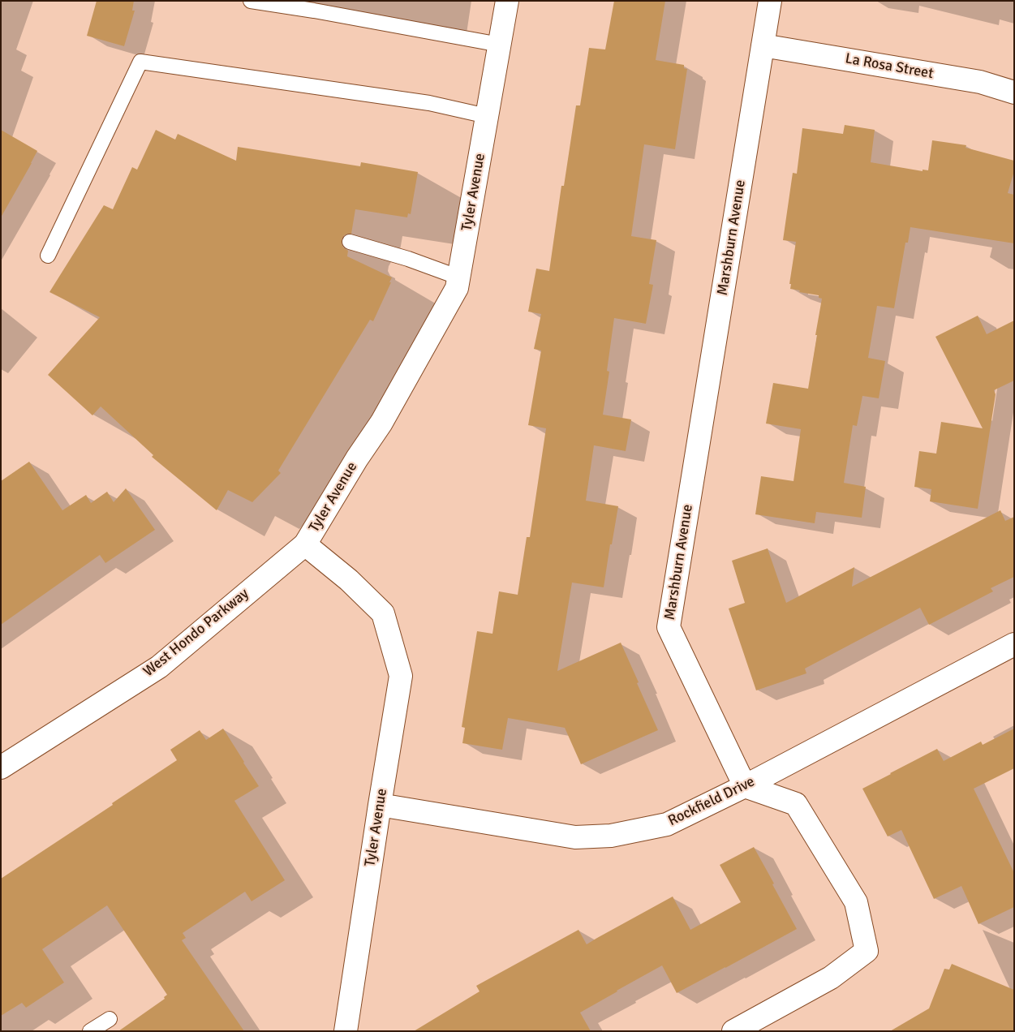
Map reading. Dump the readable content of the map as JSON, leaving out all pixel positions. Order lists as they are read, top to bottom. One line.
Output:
{"streets":{"street":["La Rosa Street","Tyler Avenue","Marshburn Avenue","West Hondo Parkway","Rockfield Drive"]},"crossings":[["La Rosa Street","Marshburn Avenue"],["Tyler Avenue","West Hondo Parkway"],["Tyler Avenue","Rockfield Drive"],["Marshburn Avenue","Rockfield Drive"]]}
